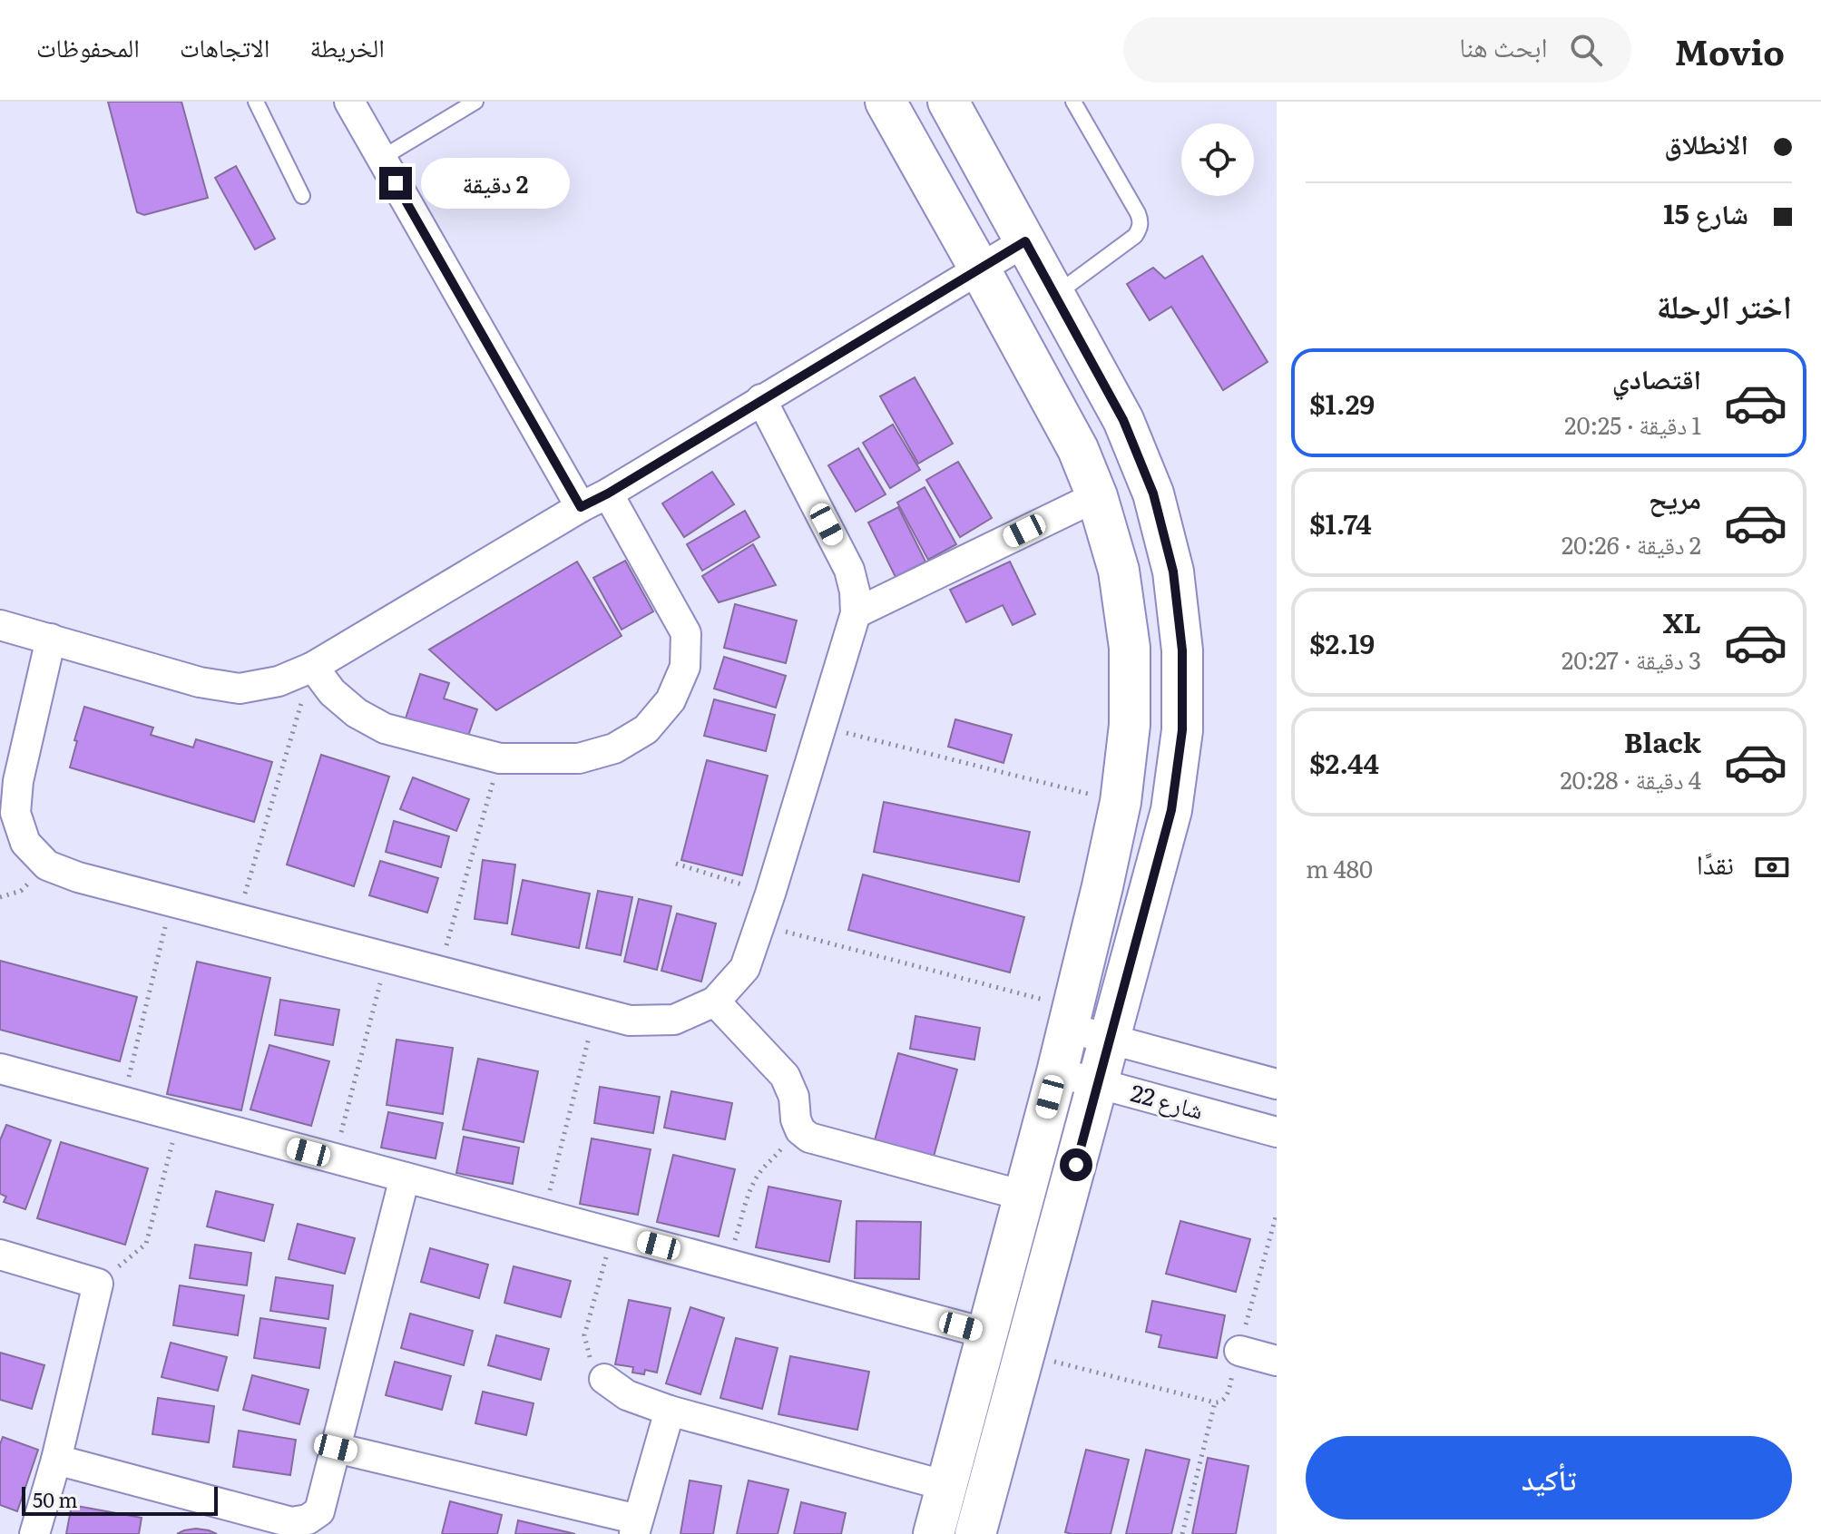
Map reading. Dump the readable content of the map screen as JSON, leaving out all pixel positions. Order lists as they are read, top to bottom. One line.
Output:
{"streets":{"street":["شارع 22"]},"scale_bar":"50 m","page":{"header":"Movio","search":"ابحث هنا","nav":["الخريطة","الاتجاهات","المحفوظات"],"banner":["الانطلاق","شارع 15"],"bubble":"2 دقيقة","heading":"اختر الرحلة","list":[{"name":"اقتصادي","note":"1 دقيقة · 20:25","value":"$1.29"},{"name":"مريح","note":"2 دقيقة · 20:26","value":"$1.74"},{"name":"XL","note":"3 دقيقة · 20:27","value":"$2.19"},{"name":"Black","note":"4 دقيقة · 20:28","value":"$2.44"}],"pay":["نقدًا","480 m"],"buttons":"تأكيد","scale":"50 m"}}
